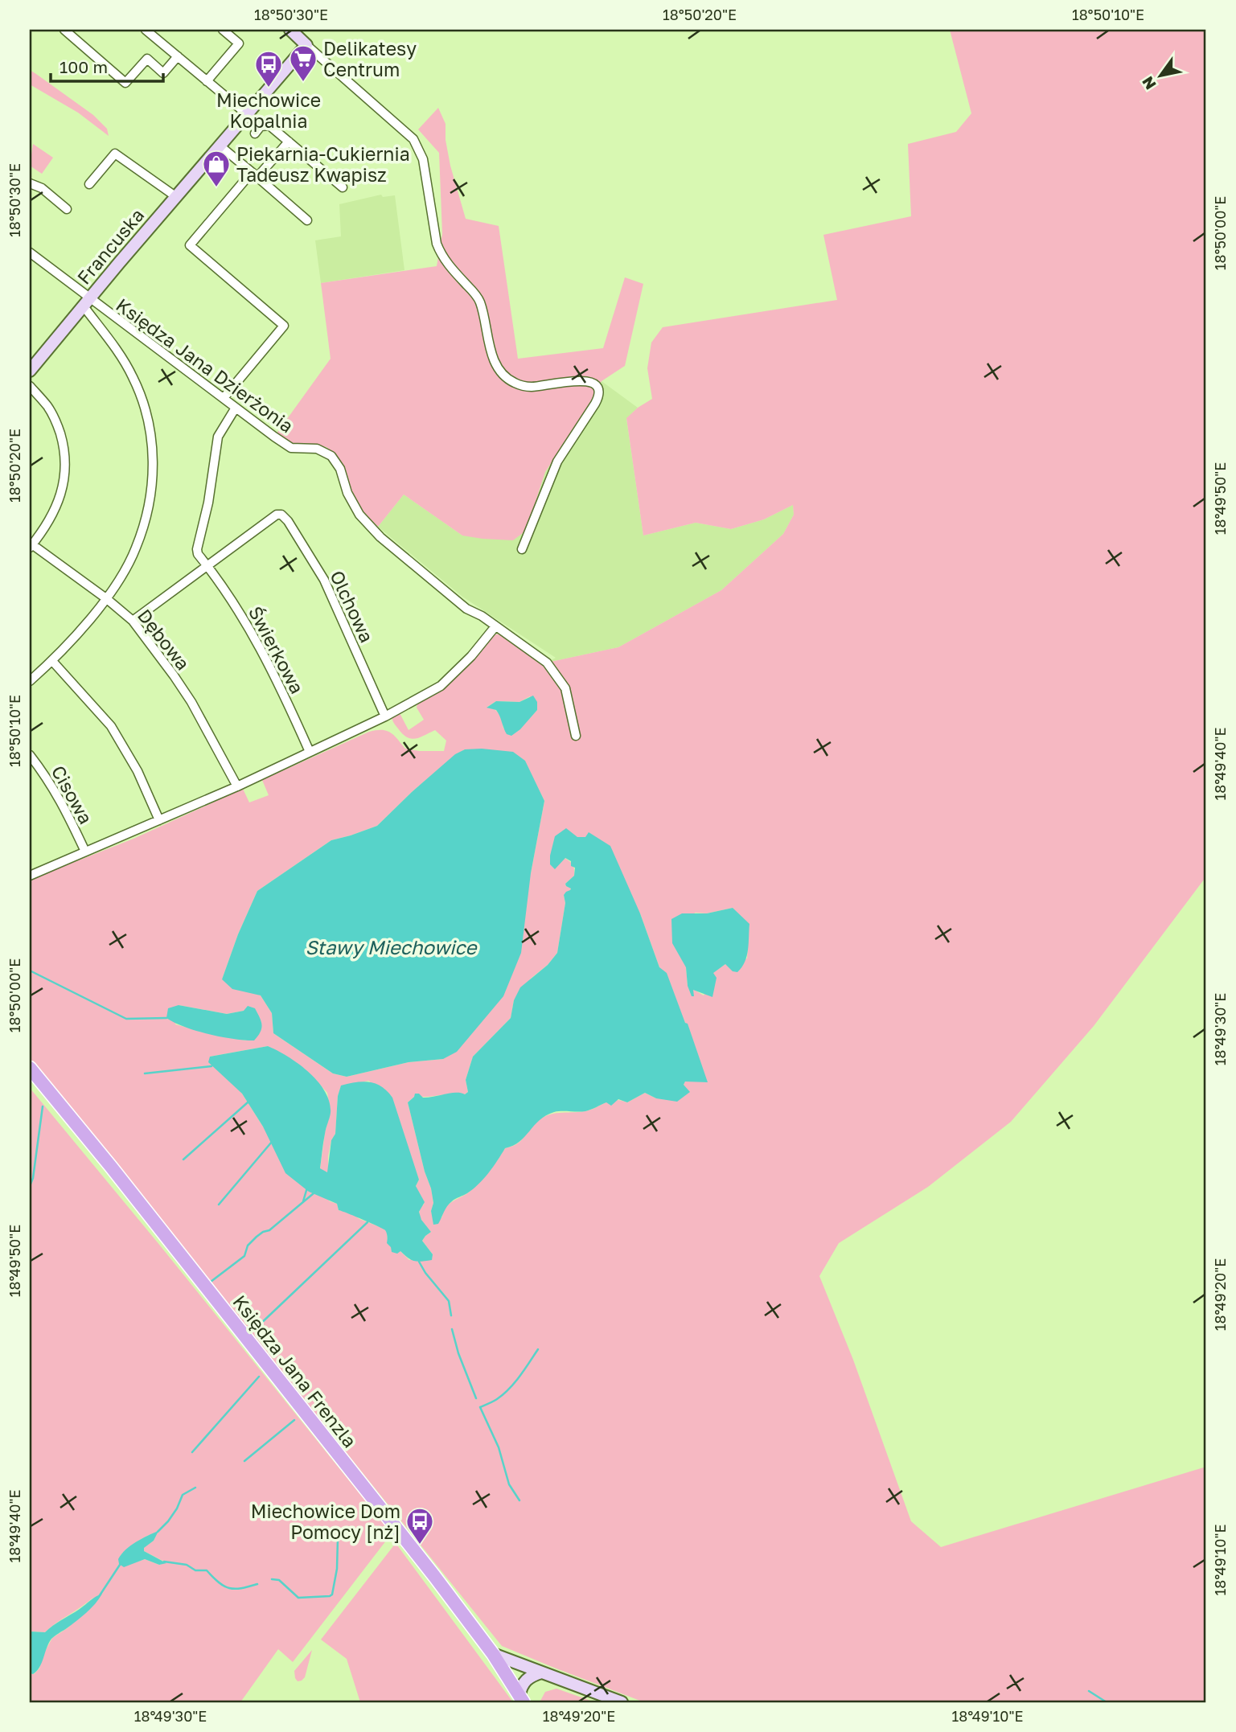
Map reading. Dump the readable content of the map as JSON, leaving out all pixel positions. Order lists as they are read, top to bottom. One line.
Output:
{"streets":{"main road":["Księdza Jana Frenzla"],"street":["Francuska","Księdza Jana Dzierżonia","Olchowa","Dębowa","Świerkowa","Cisowa"]},"crossings":[["Francuska","Księdza Jana Dzierżonia"],["Księdza Jana Dzierżonia","Świerkowa"],["Olchowa","Świerkowa"]],"water":["Stawy Miechowice"],"places":{"supermarket":["Delikatesy Centrum"],"bus stop":["Miechowice Kopalnia","Miechowice Dom Pomocy [nż]"],"shop":["Piekarnia-Cukiernia Tadeusz Kwapisz"]},"scale_bar":"100 m","north":"bottom left","coordinates":["18°50'30\"E","18°50'20\"E","18°50'10\"E","18°50'00\"E","18°49'50\"E","18°49'40\"E","18°49'30\"E","18°49'20\"E","18°49'10\"E"]}
